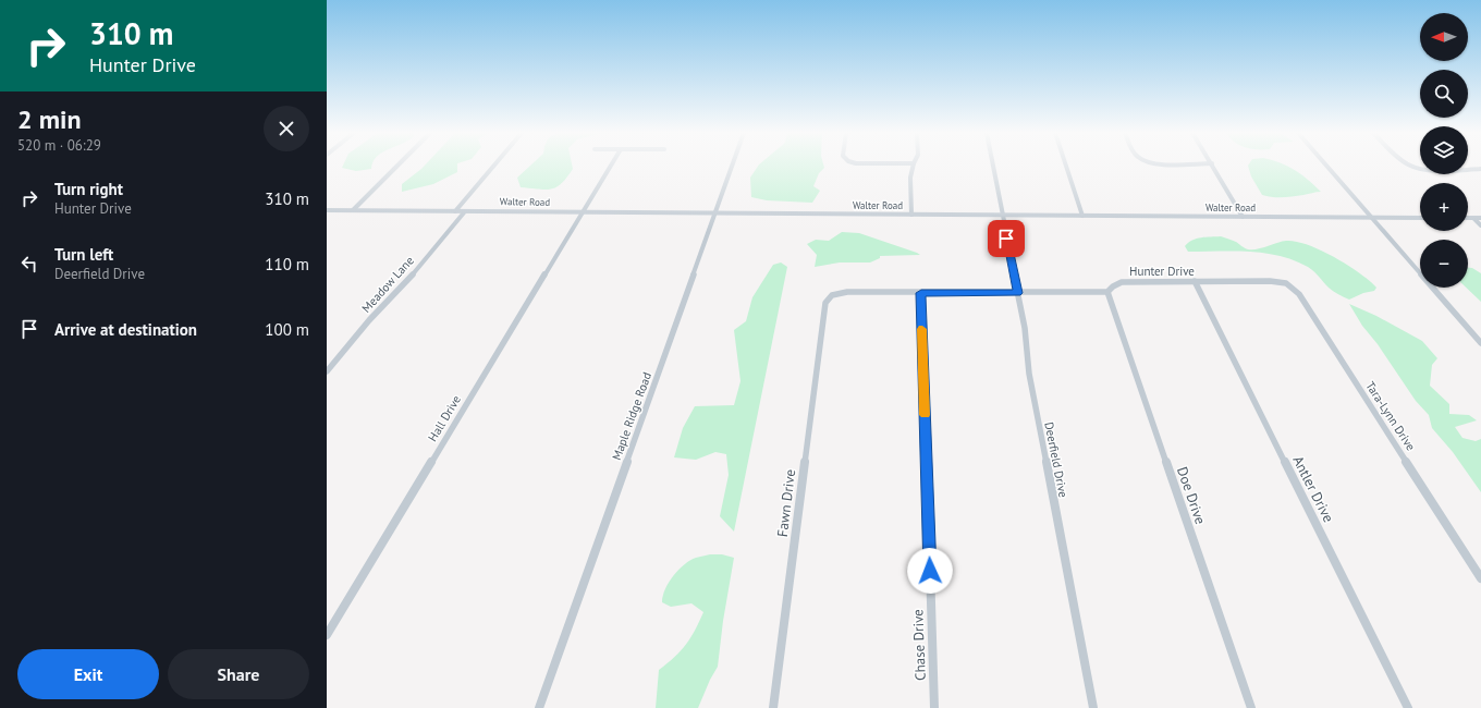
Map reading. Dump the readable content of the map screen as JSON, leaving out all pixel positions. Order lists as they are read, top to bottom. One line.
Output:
{"streets":{"street":["Walter Road","Hunter Drive","Meadow Lane","Maple Ridge Road","Tara-Lynn Drive","Hall Drive","Deerfield Drive","Antler Drive","Doe Drive","Fawn Drive","Chase Drive"]},"crossings":[["Walter Road","Meadow Lane"],["Walter Road","Maple Ridge Road"],["Walter Road","Hall Drive"],["Walter Road","Deerfield Drive"],["Hunter Drive","Tara-Lynn Drive"],["Hunter Drive","Deerfield Drive"],["Hunter Drive","Antler Drive"],["Hunter Drive","Doe Drive"],["Hunter Drive","Fawn Drive"],["Hunter Drive","Chase Drive"]],"north":"left","page":{"turn":["310 m","Hunter Drive"],"map_buttons":["+","−"],"heading":["2 min","520 m · 06:29"],"list":[{"name":"Turn right","note":"Hunter Drive","value":"310 m"},{"name":"Turn left","note":"Deerfield Drive","value":"110 m"},{"name":"Arrive at destination","value":"100 m"}],"buttons":["Exit","Share"]}}
